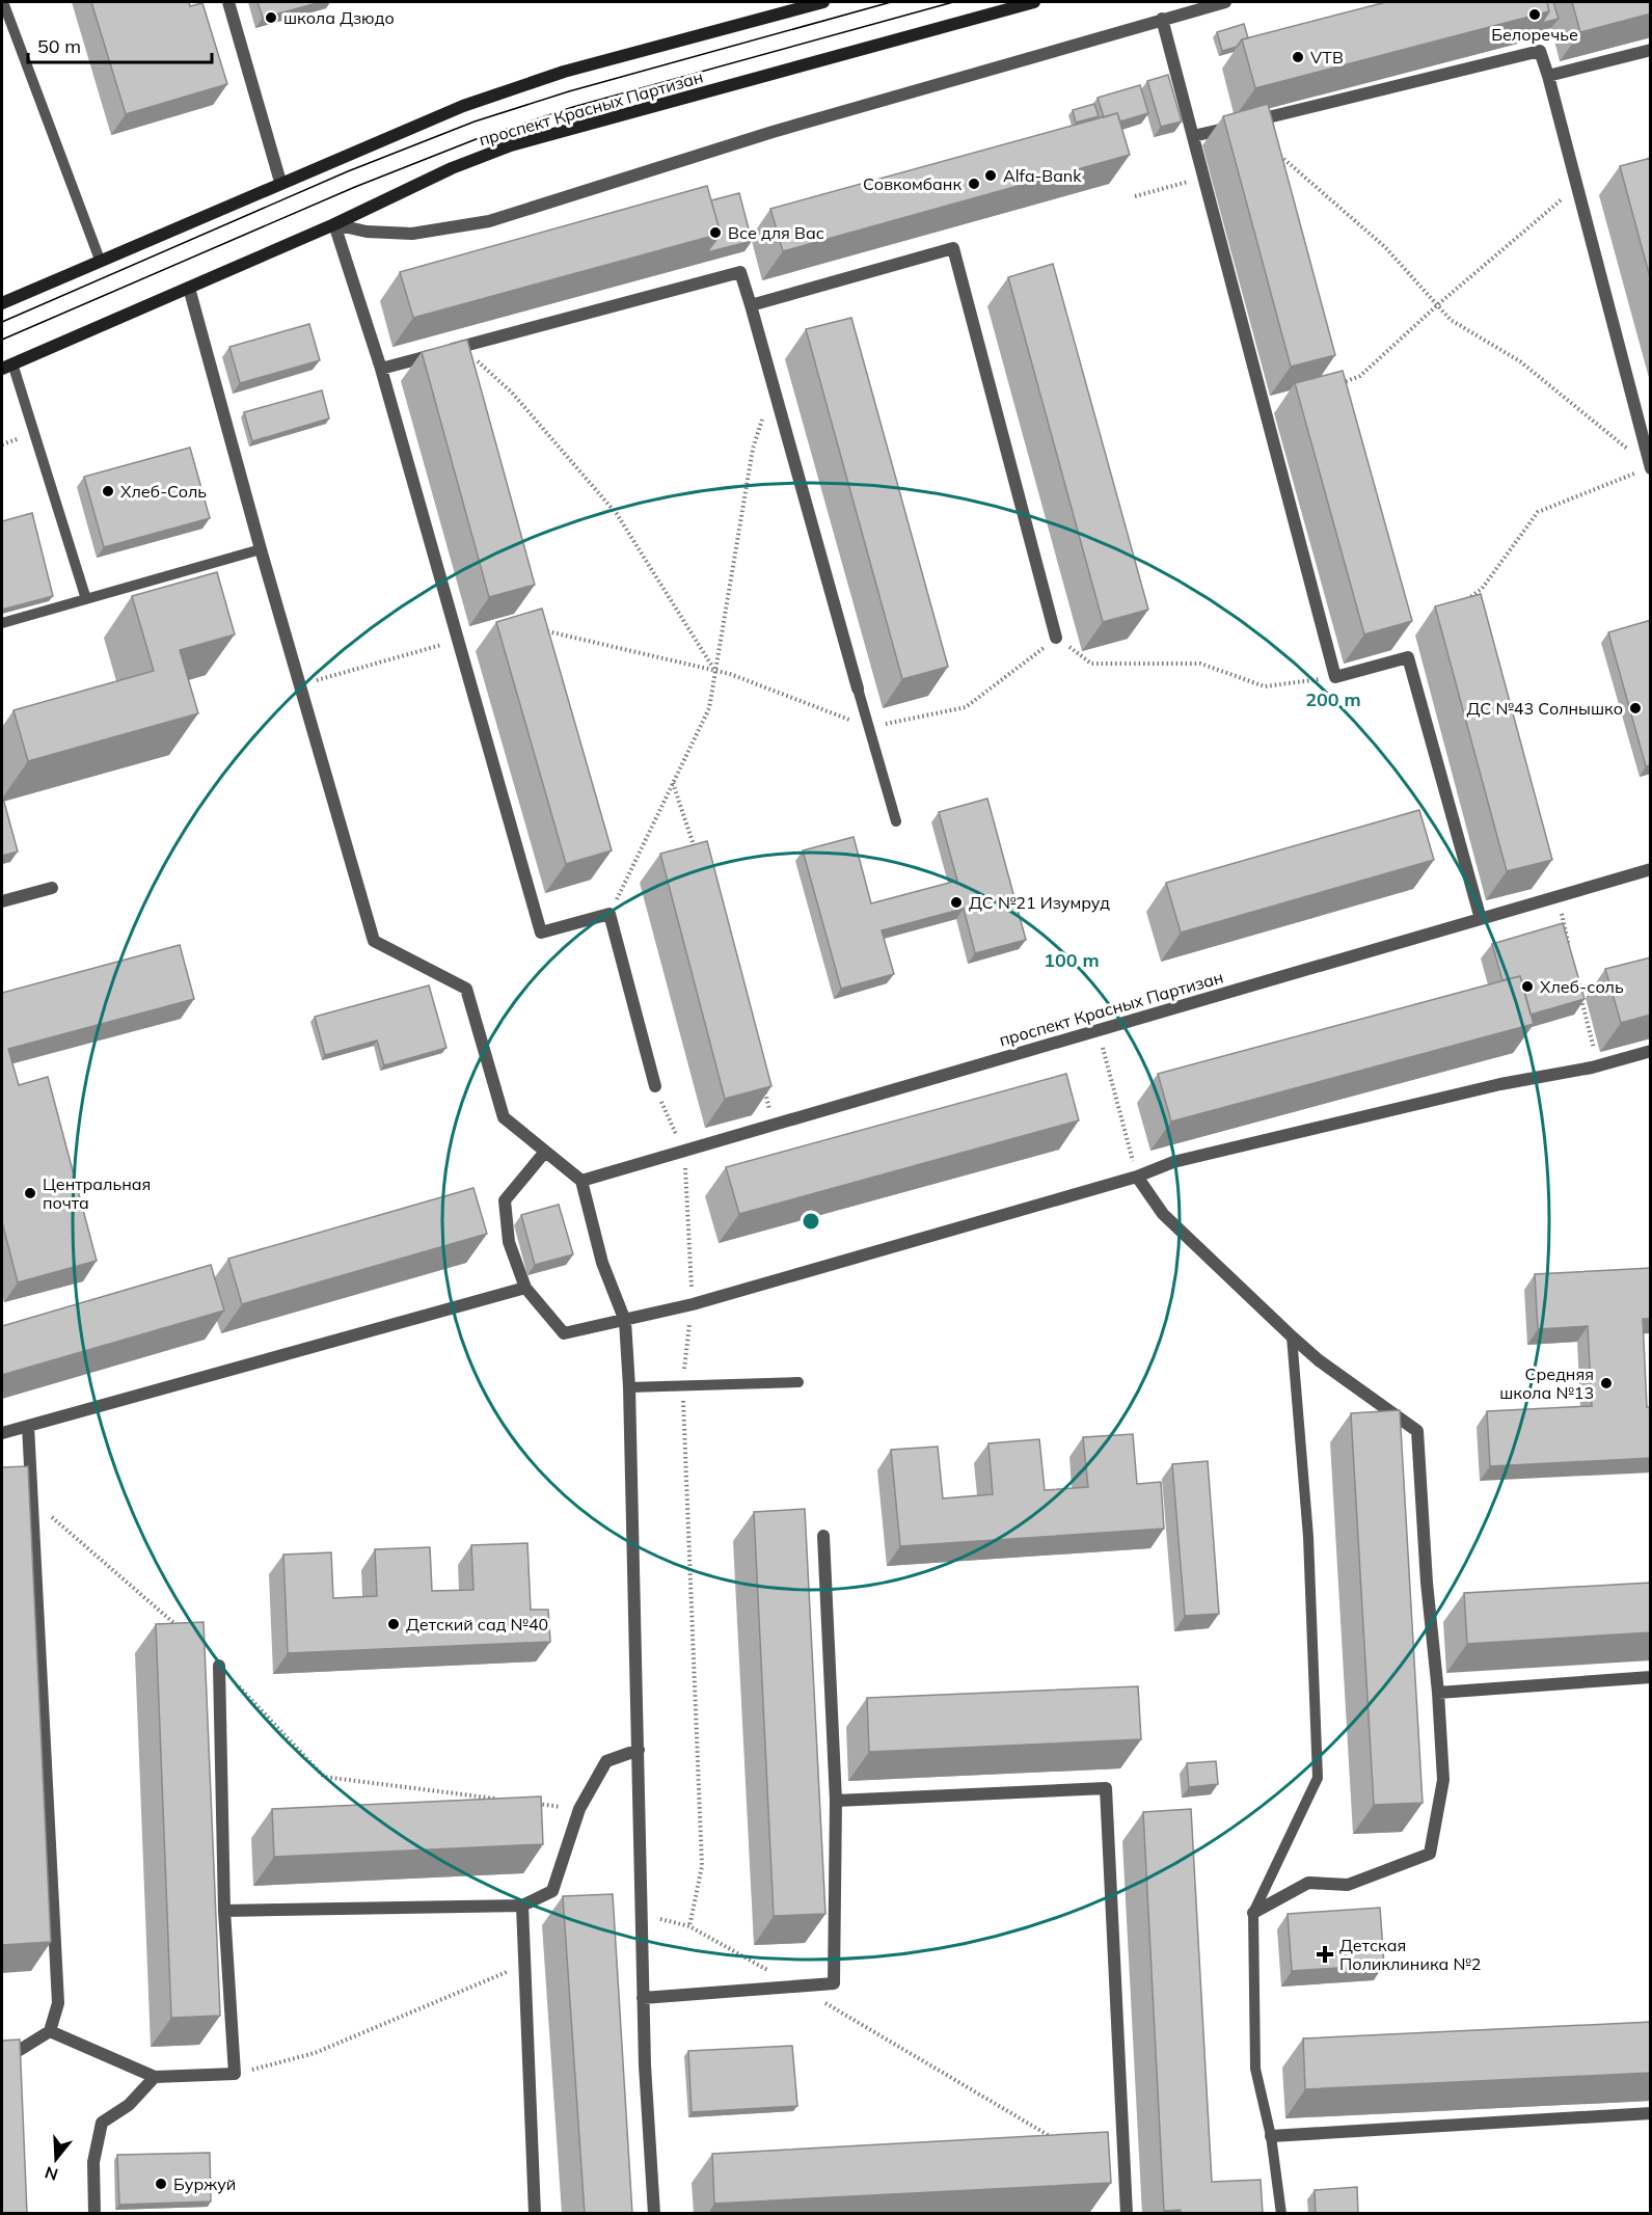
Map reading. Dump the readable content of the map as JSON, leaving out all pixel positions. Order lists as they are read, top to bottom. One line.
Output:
{"streets":{"main road":["проспект Красных Партизан"]},"places":{"other":["Белоречье","школа Дзюдо","VTB","Alfa-Bank","Совкомбанк","Все для Вас","Хлеб-Соль","ДС №43 Солнышко","ДС №21 Изумруд","Хлеб-соль","Центральная почта","Средняя школа №13","Детский сад №40","Буржуй"],"health":["Детская Поликлиника №2"]},"scale_bar":"50 m","north":"bottom","rings":["200 m","100 m"]}
